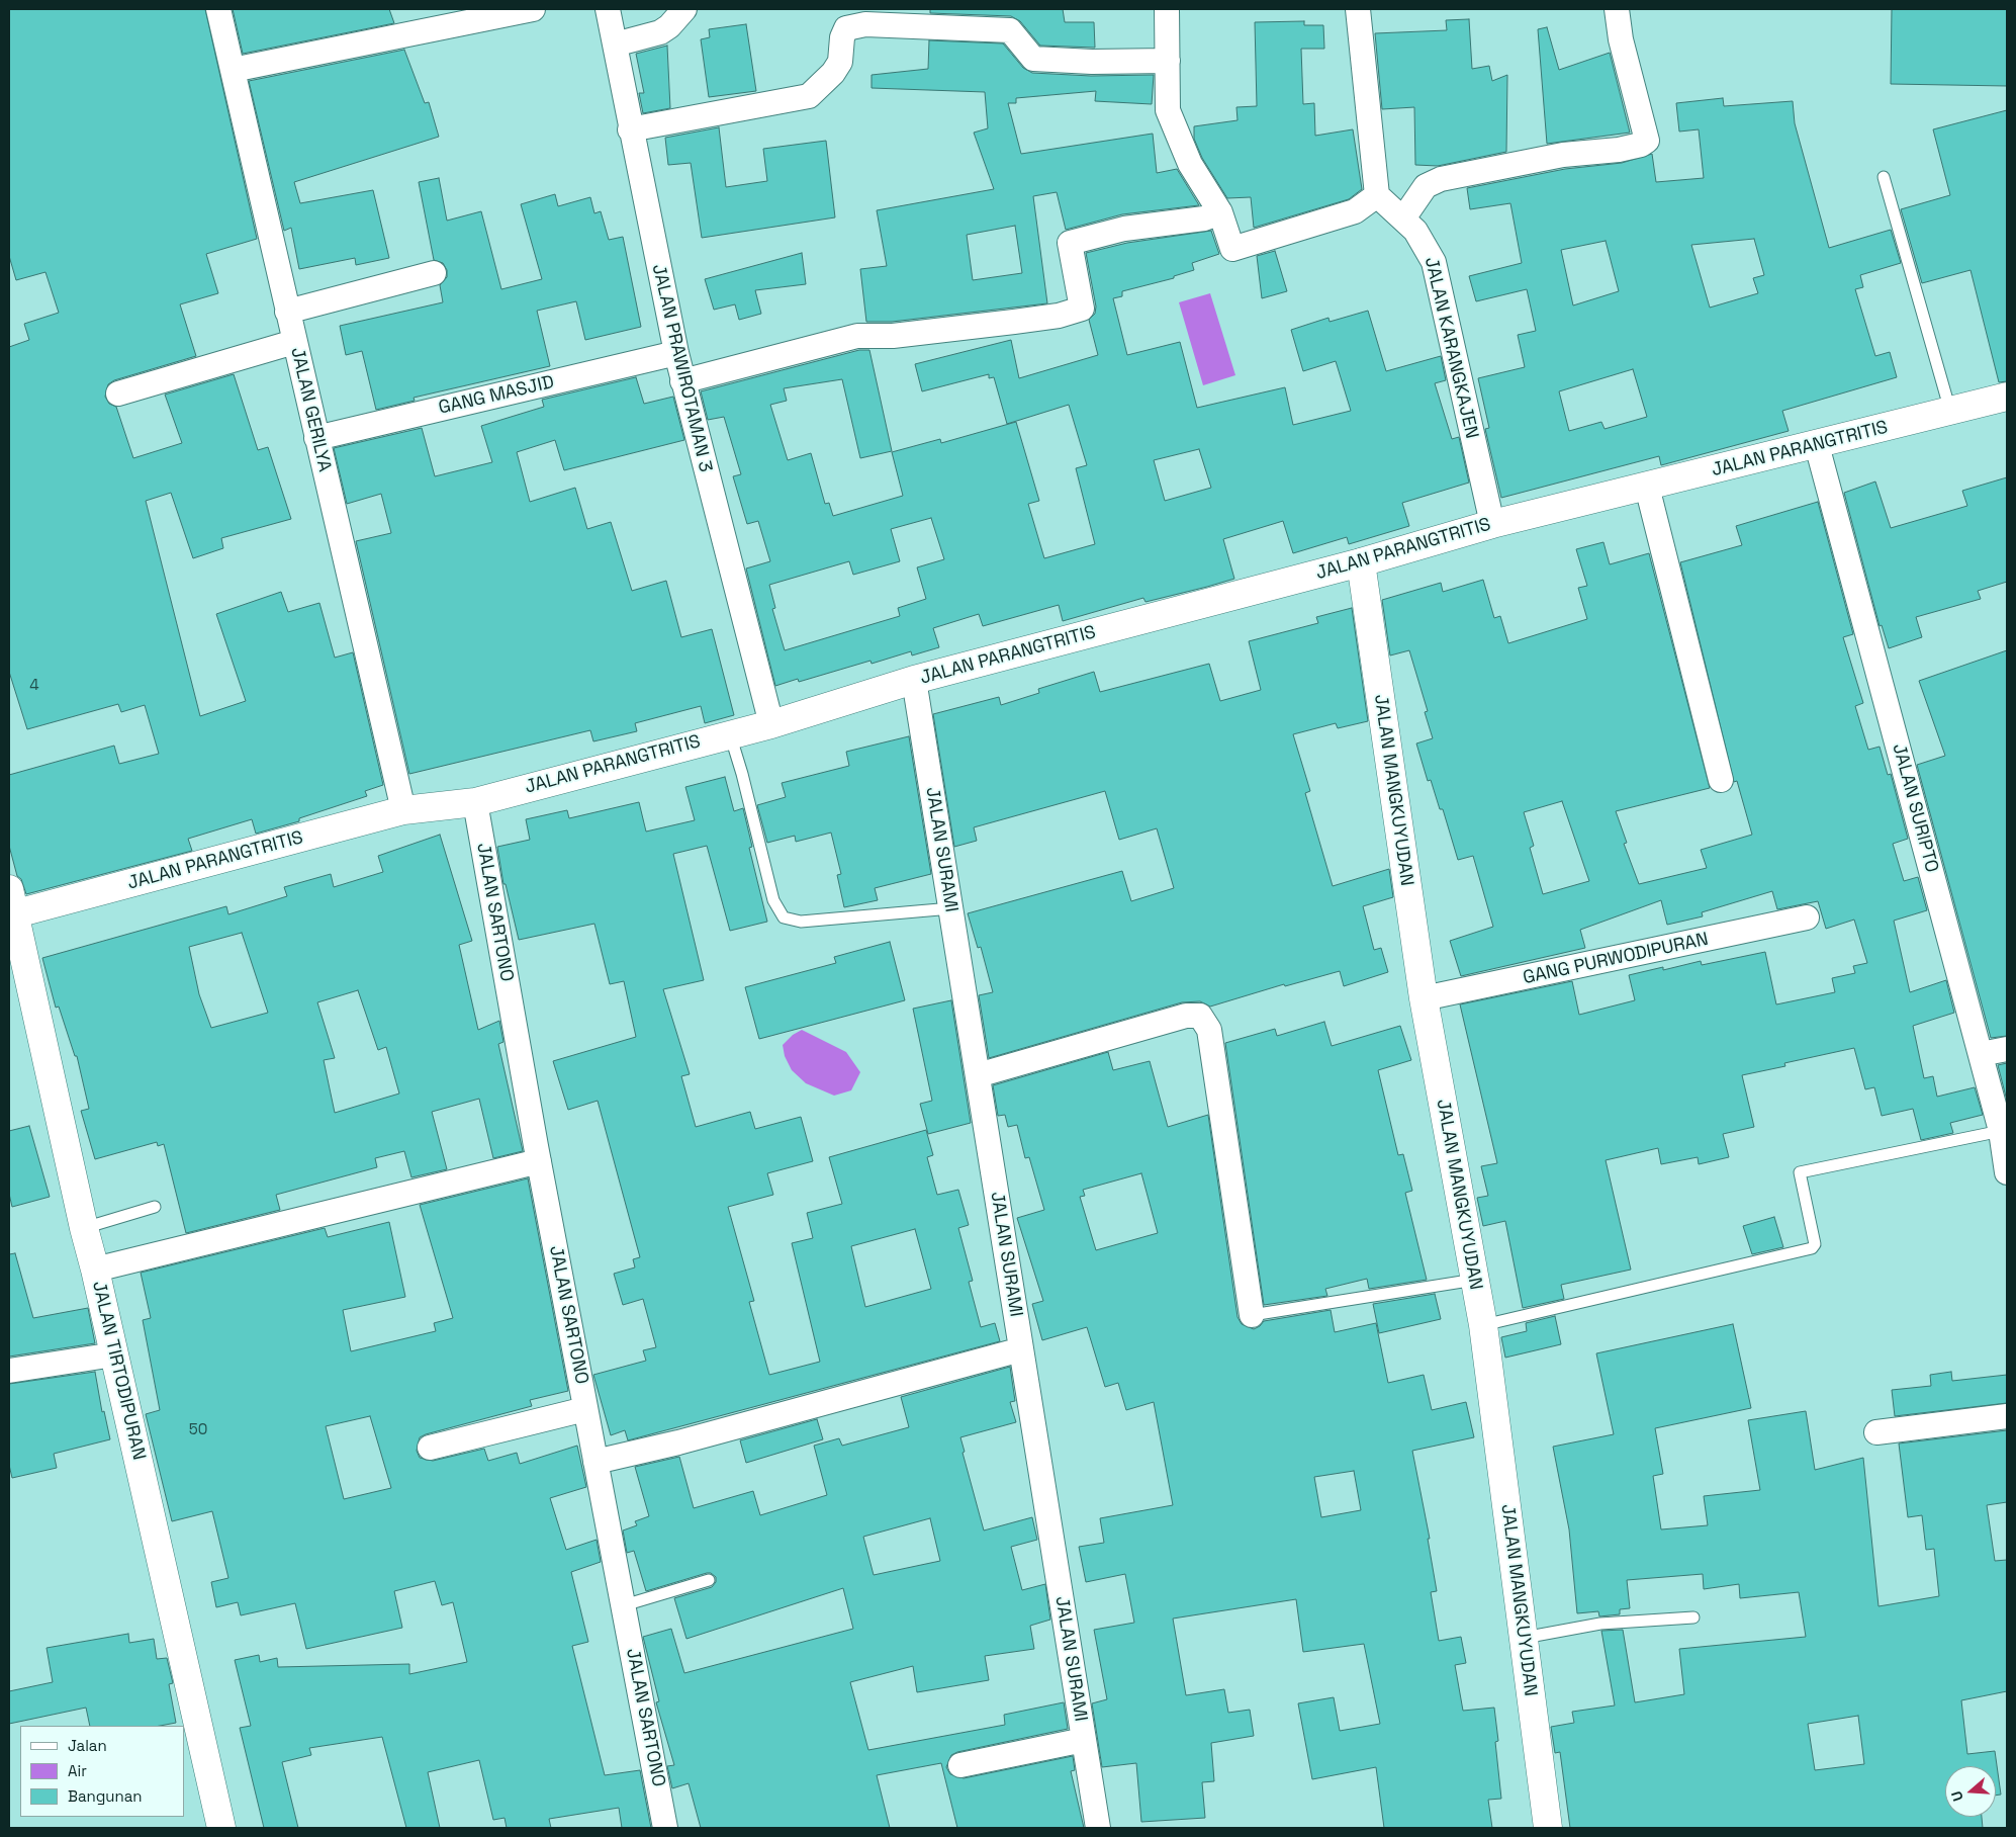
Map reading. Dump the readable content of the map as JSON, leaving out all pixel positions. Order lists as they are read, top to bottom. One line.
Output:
{"streets":{"main road":["JALAN PARANGTRITIS","JALAN MANGKUYUDAN","JALAN TIRTODIPURAN"],"street":["JALAN KARANGKAJEN","JALAN PRAWIROTAMAN 3","GANG MASJID","JALAN GERILYA","JALAN SURIPTO","JALAN SURAMI","JALAN SARTONO","GANG PURWODIPURAN"]},"crossings":[["JALAN KARANGKAJEN","JALAN PARANGTRITIS"],["JALAN PRAWIROTAMAN 3","GANG MASJID"],["JALAN PRAWIROTAMAN 3","JALAN PARANGTRITIS"],["GANG MASJID","JALAN GERILYA"],["JALAN GERILYA","JALAN PARANGTRITIS"],["JALAN PARANGTRITIS","JALAN MANGKUYUDAN"],["JALAN PARANGTRITIS","JALAN SURIPTO"],["JALAN PARANGTRITIS","JALAN SURAMI"],["JALAN PARANGTRITIS","JALAN SARTONO"],["JALAN PARANGTRITIS","JALAN TIRTODIPURAN"],["JALAN MANGKUYUDAN","GANG PURWODIPURAN"]],"house_numbers":["4","50"],"legend":["Jalan","Air","Bangunan"],"north":"left"}
